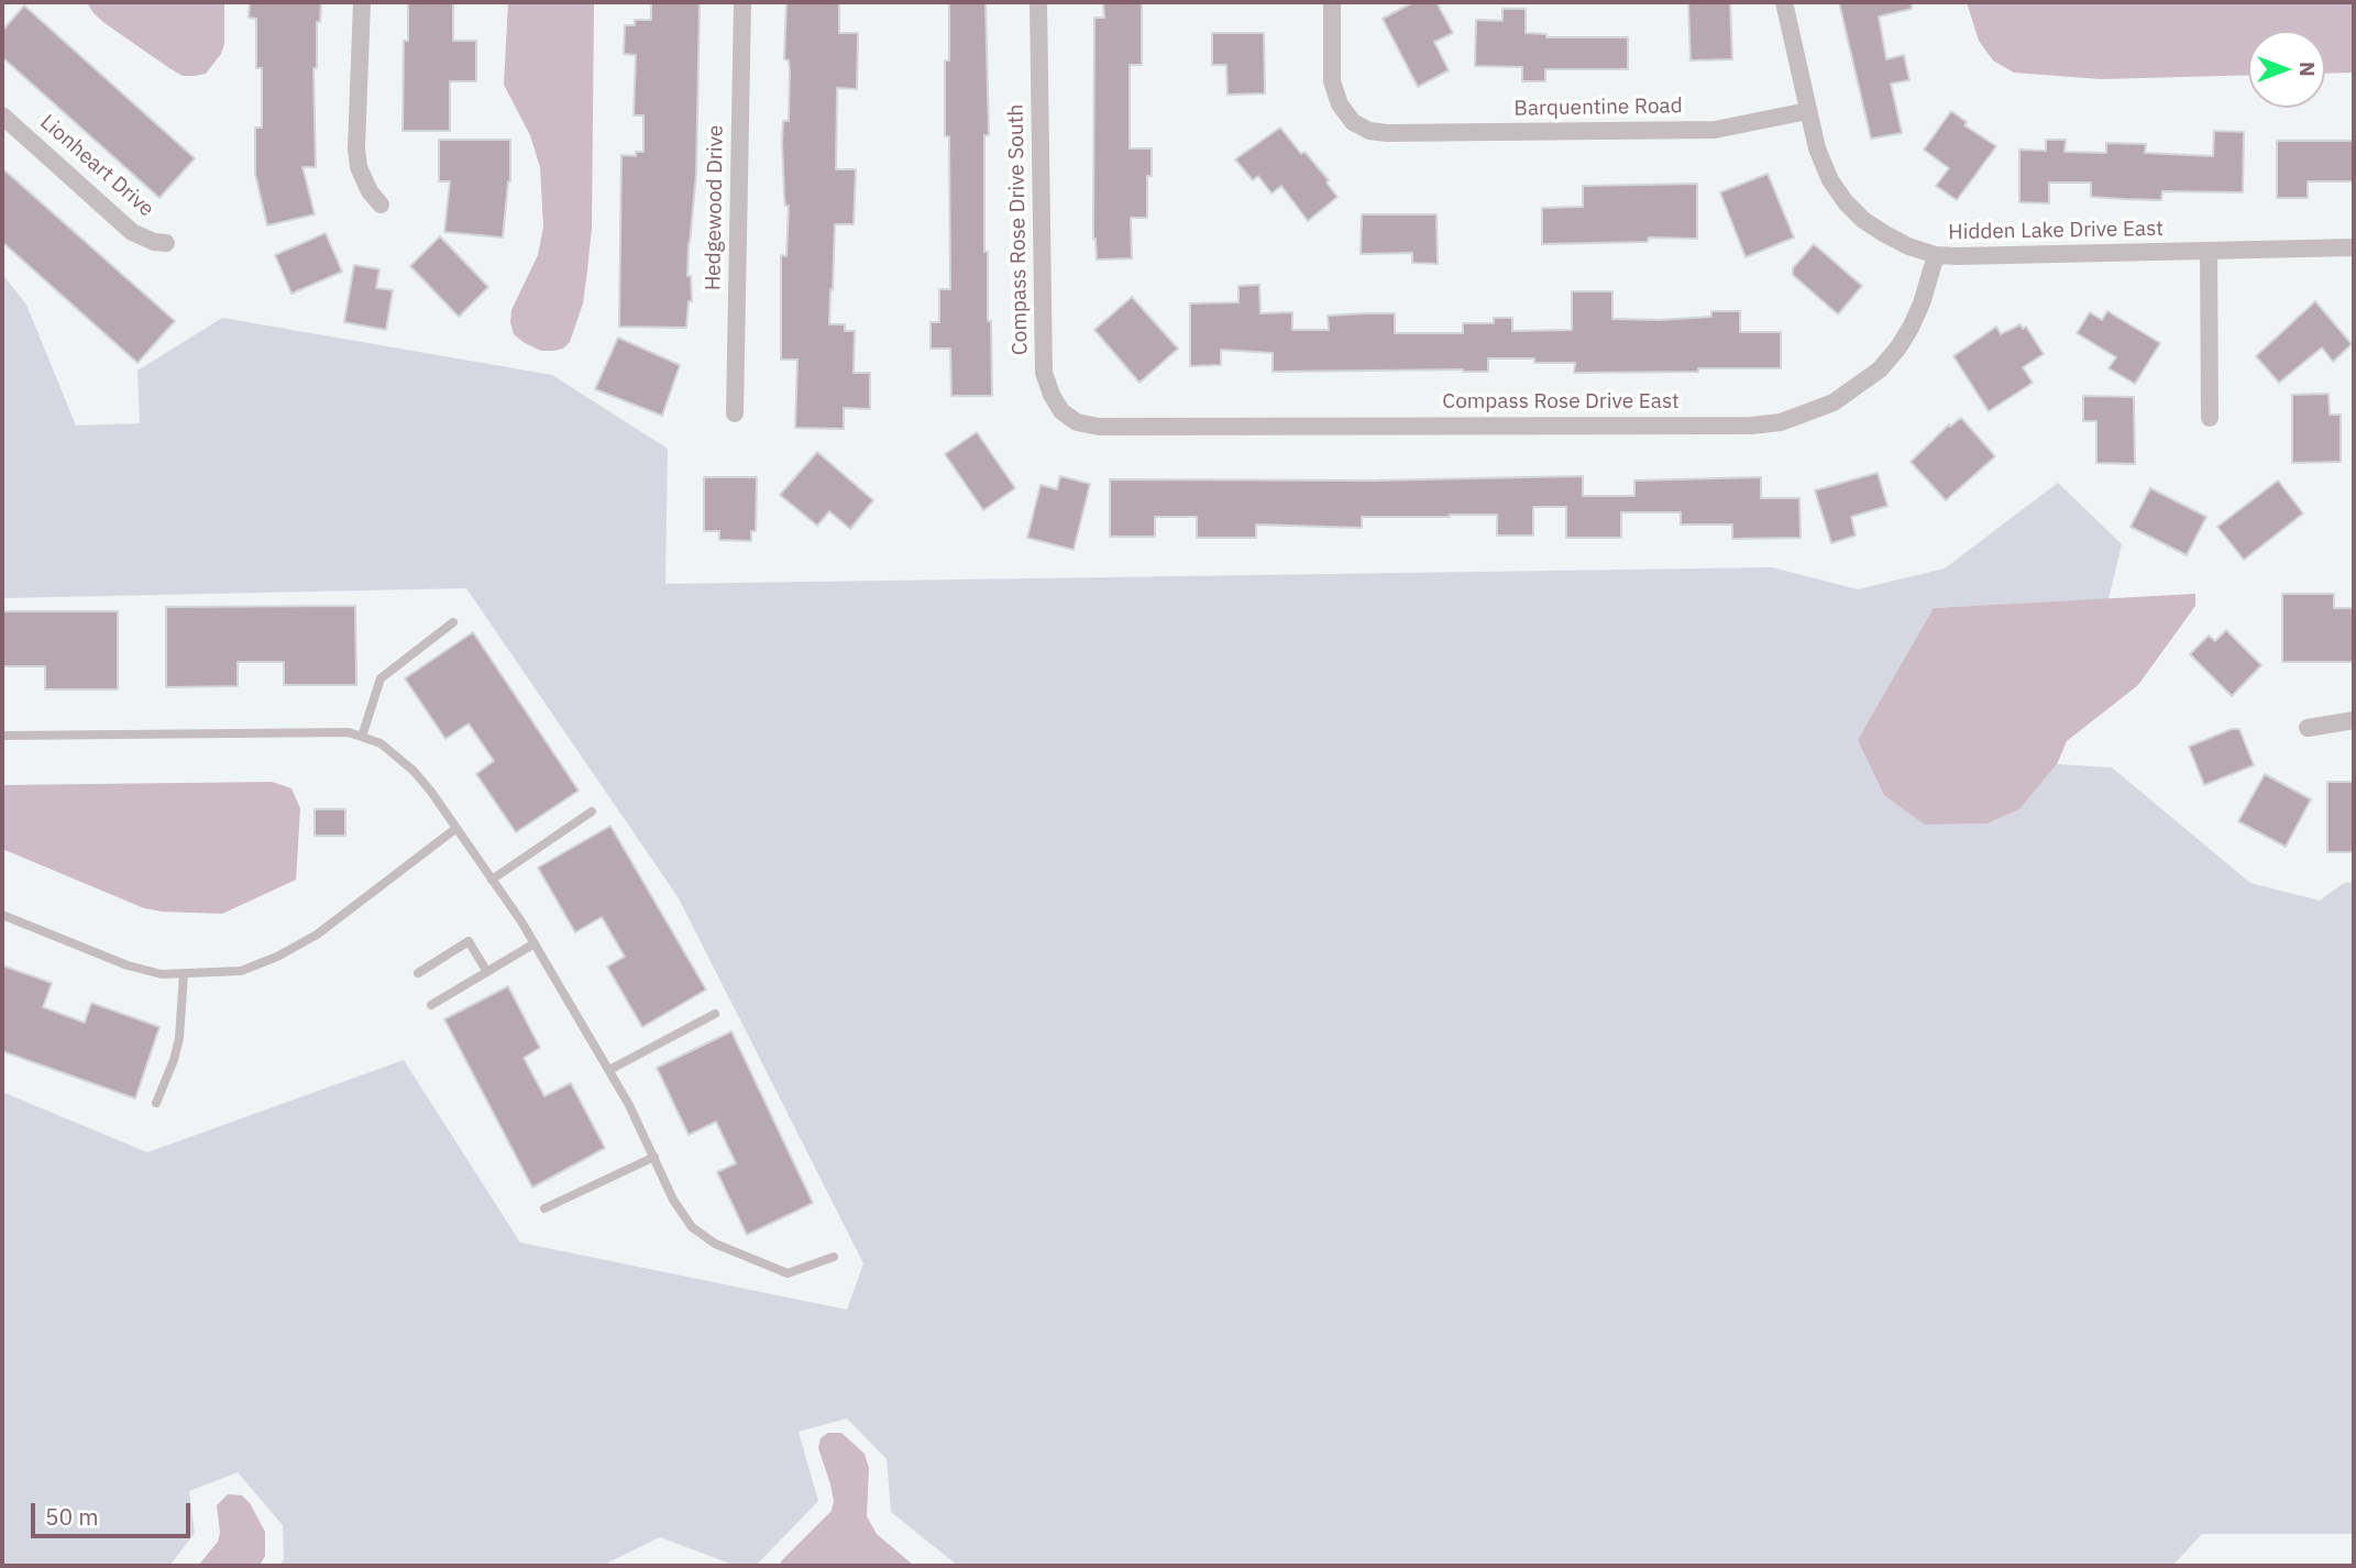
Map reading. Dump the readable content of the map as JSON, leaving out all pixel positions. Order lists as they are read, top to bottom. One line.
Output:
{"streets":{"street":["Barquentine Road","Lionheart Drive","Hedgewood Drive","Compass Rose Drive South","Hidden Lake Drive East","Compass Rose Drive East"]},"crossings":[["Barquentine Road","Hidden Lake Drive East"],["Compass Rose Drive South","Compass Rose Drive East"],["Hidden Lake Drive East","Compass Rose Drive East"]],"scale_bar":"50 m","north":"right"}
